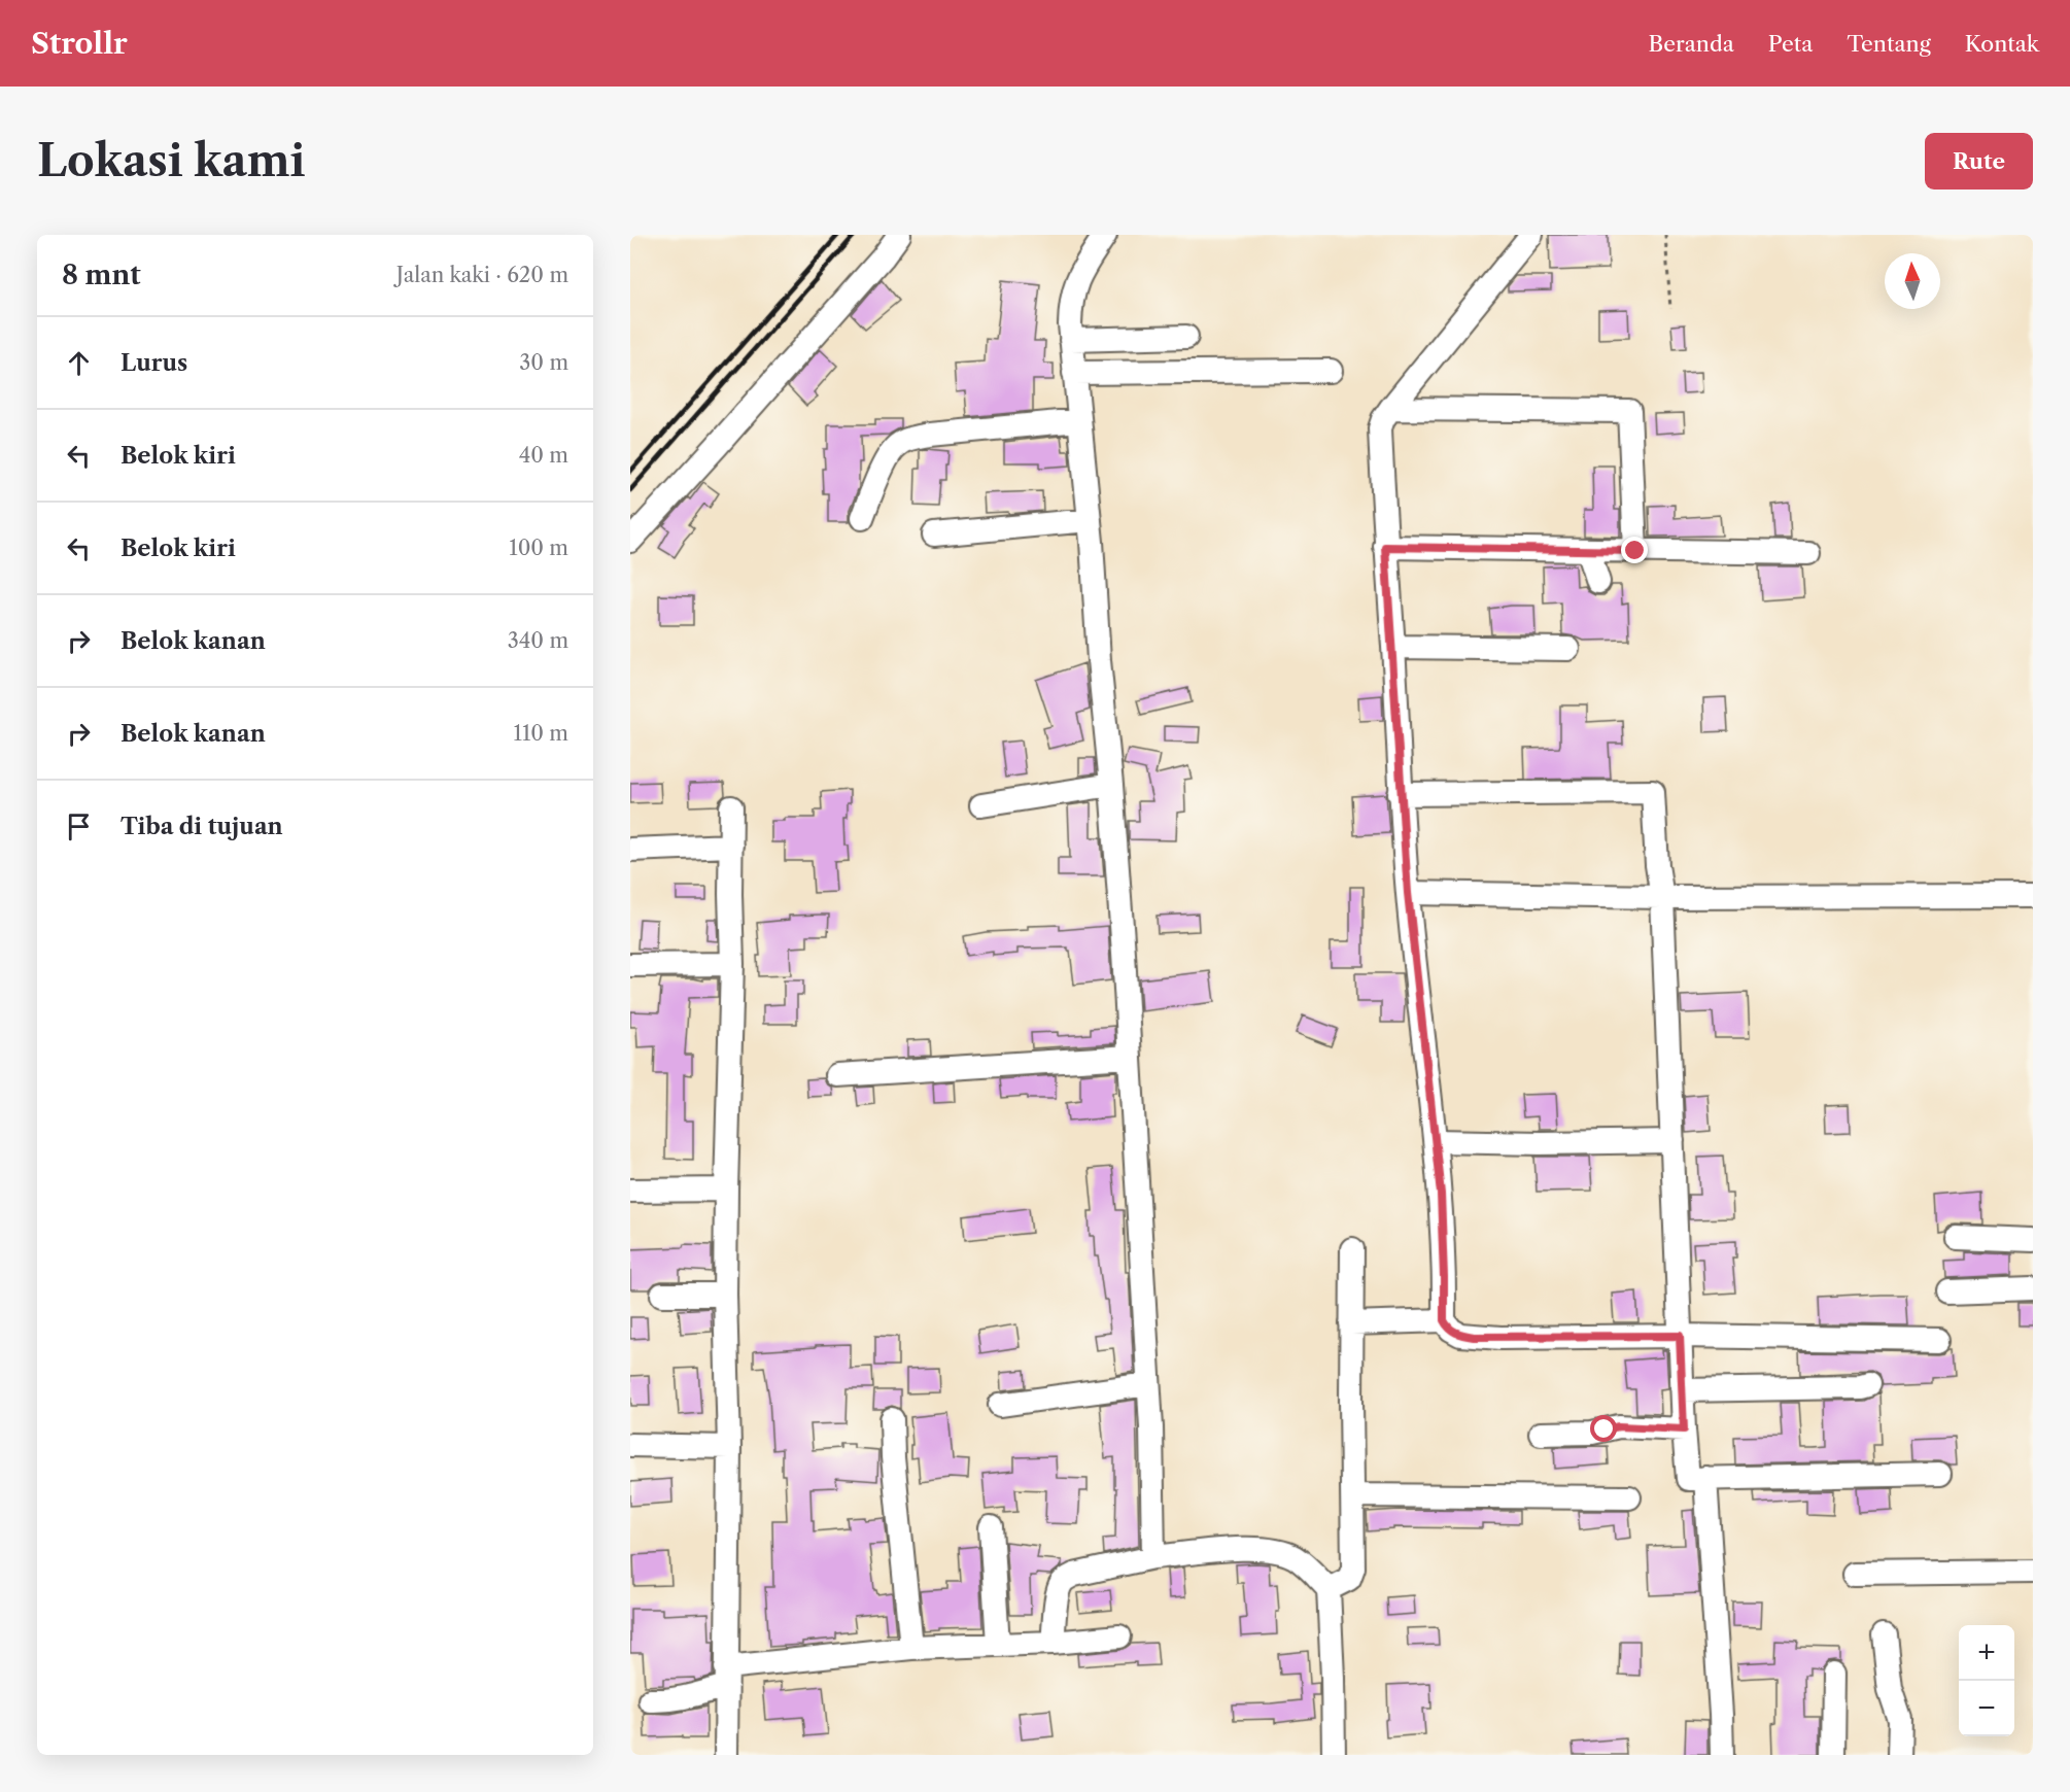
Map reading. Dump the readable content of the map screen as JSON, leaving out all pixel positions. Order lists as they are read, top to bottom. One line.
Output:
{"north":"top","page":{"header":"Strollr","nav":["Beranda","Peta","Tentang","Kontak"],"buttons":"Rute","title":"Lokasi kami","heading":["8 mnt","Jalan kaki · 620 m"],"list":[["Lurus","30 m"],["Belok kiri","40 m"],["Belok kiri","100 m"],["Belok kanan","340 m"],["Belok kanan","110 m"],"Tiba di tujuan"],"map_buttons":["+","−"]}}
